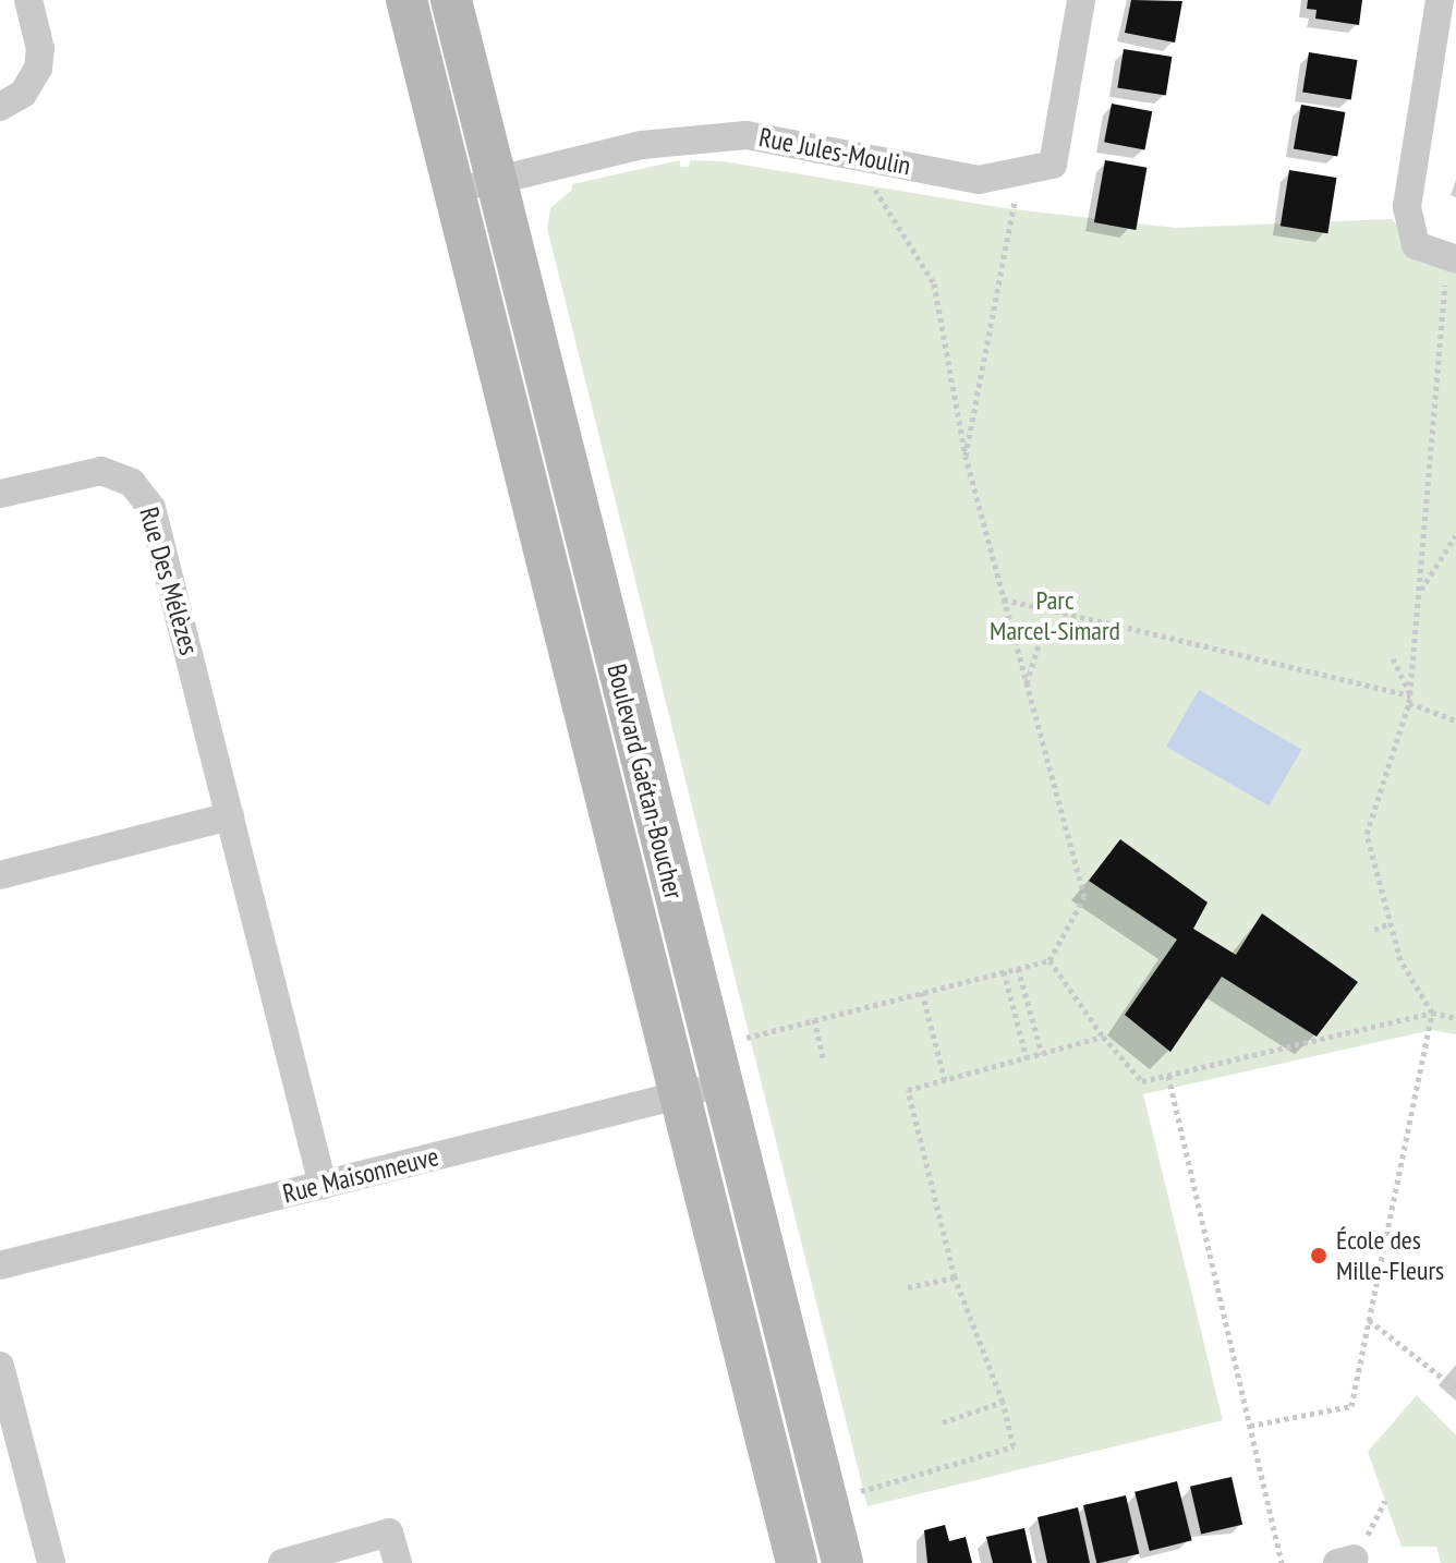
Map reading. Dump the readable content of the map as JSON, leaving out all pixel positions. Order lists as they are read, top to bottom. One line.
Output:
{"streets":{"street":["Rue Jules-Moulin","Rue Des Mélèzes","Boulevard Gaétan-Boucher","Rue Maisonneuve"]},"crossings":[["Rue Jules-Moulin","Boulevard Gaétan-Boucher"],["Rue Des Mélèzes","Rue Maisonneuve"],["Boulevard Gaétan-Boucher","Rue Maisonneuve"]],"parks":["Parc Marcel-Simard"],"places":["École des Mille-Fleurs"]}
